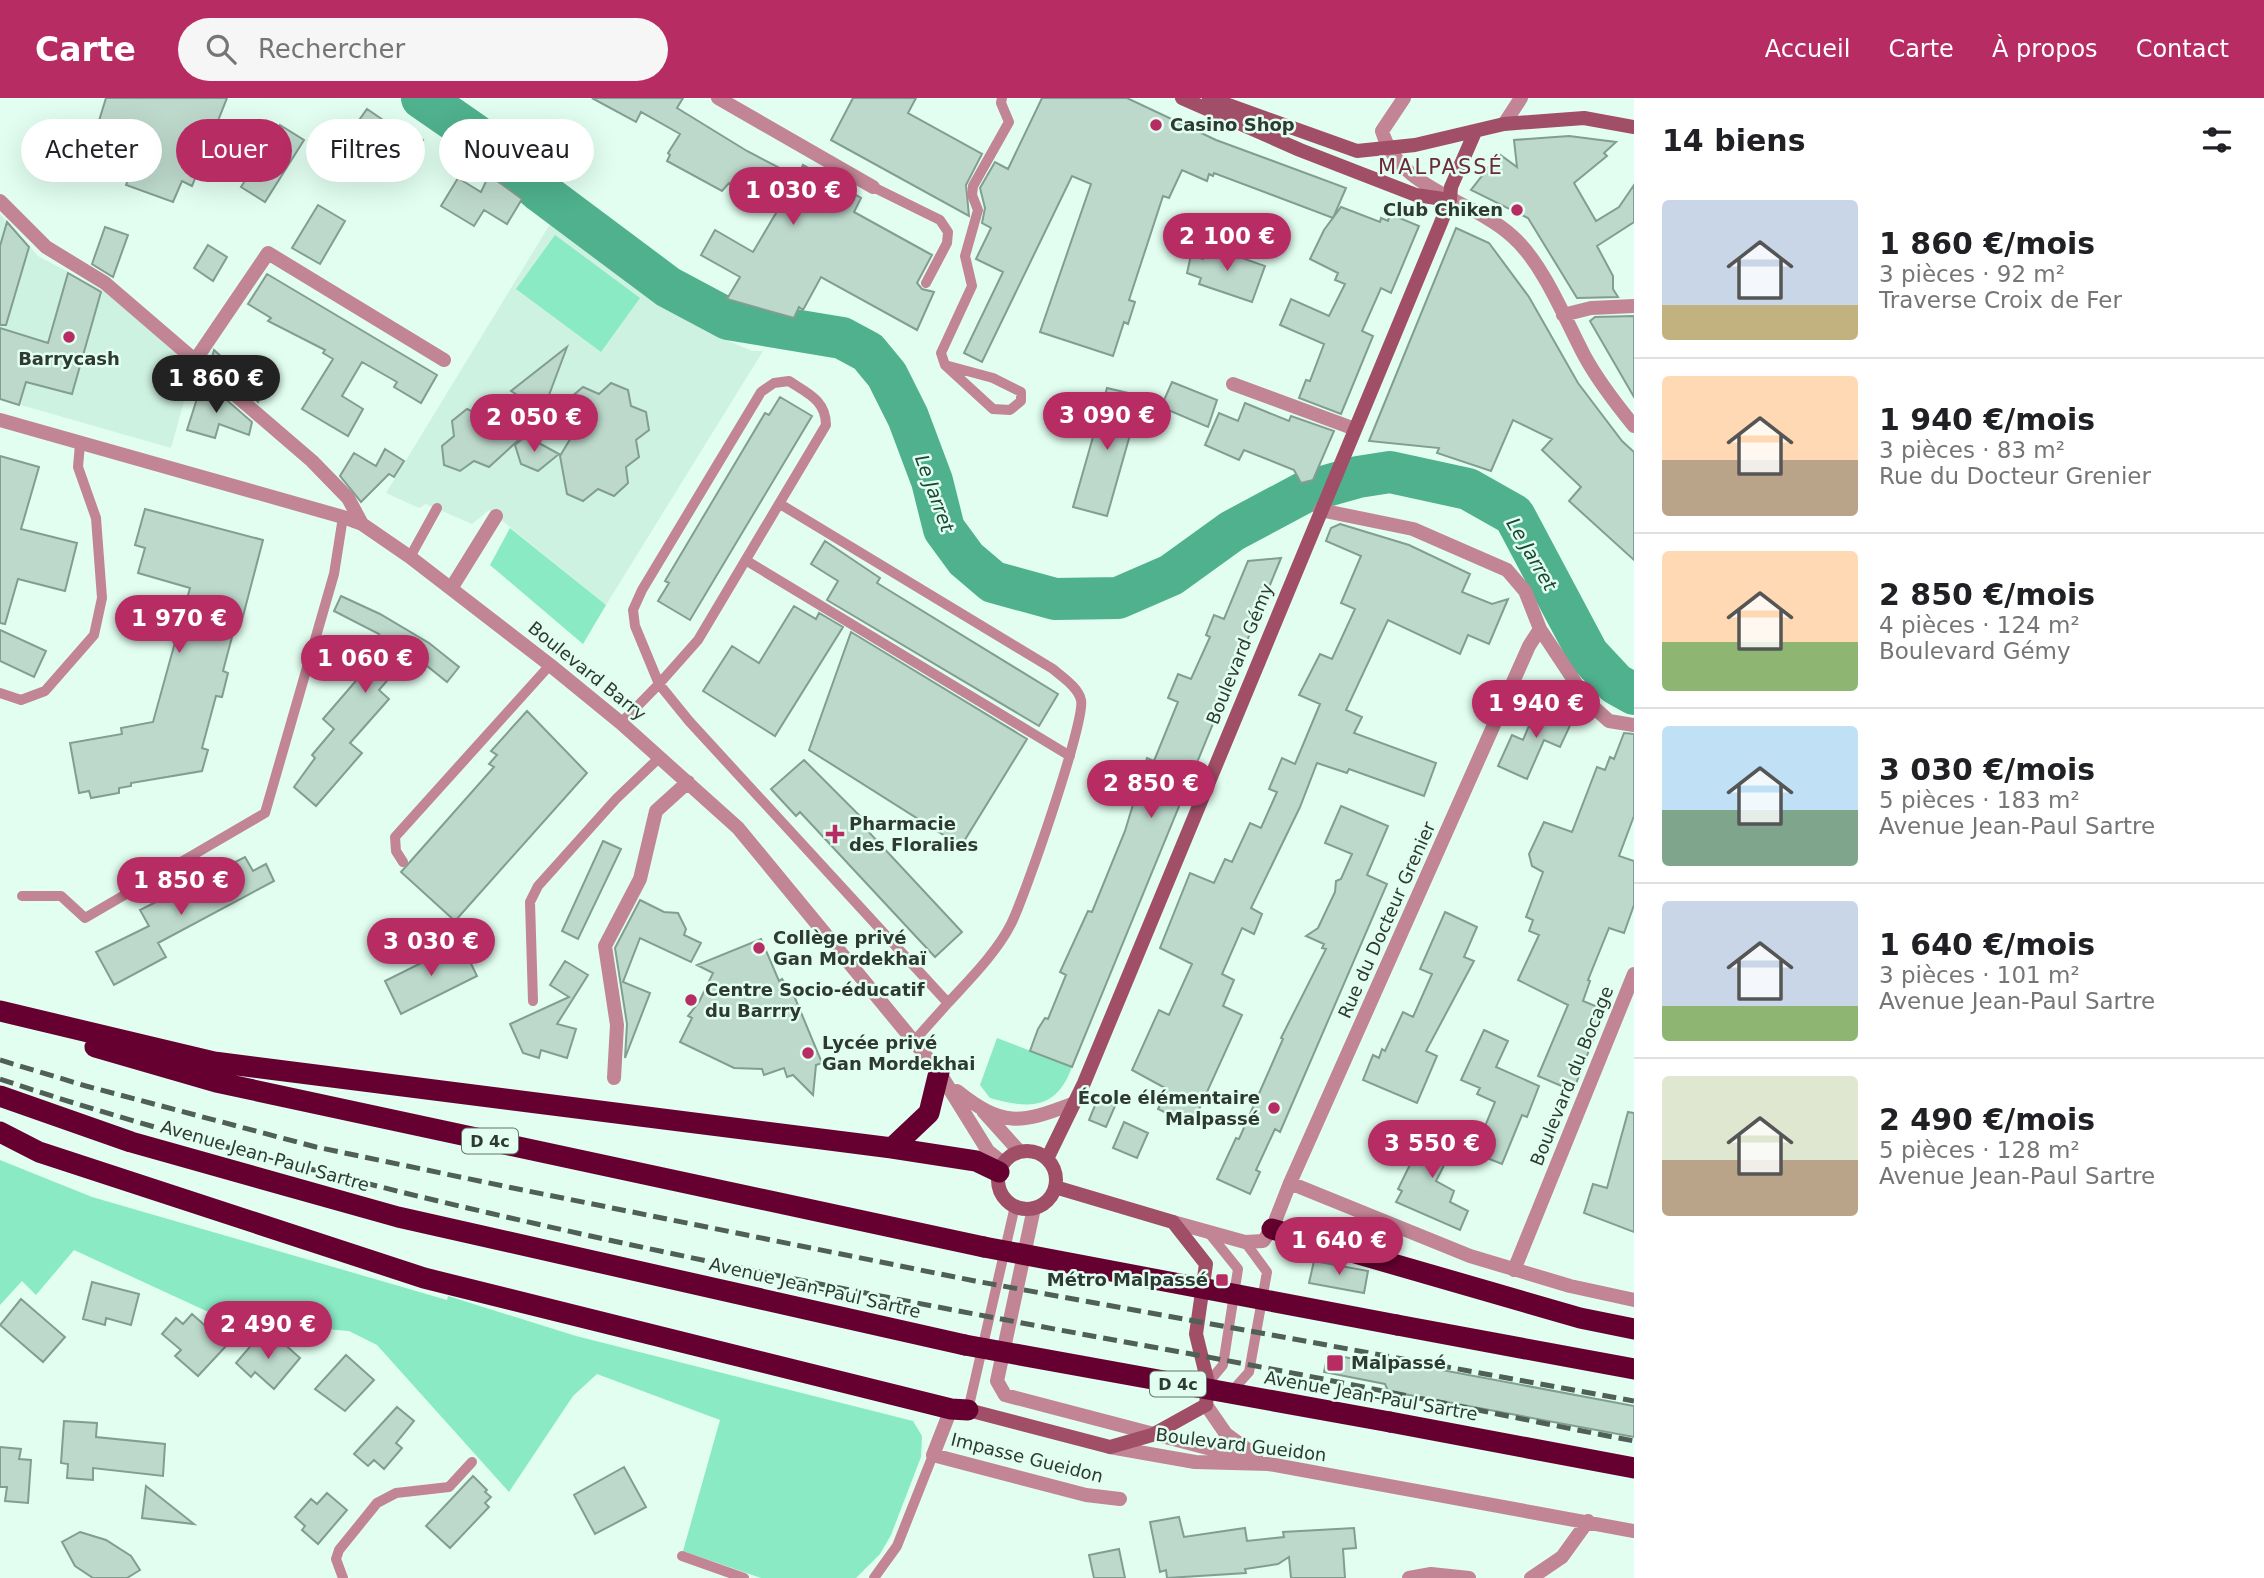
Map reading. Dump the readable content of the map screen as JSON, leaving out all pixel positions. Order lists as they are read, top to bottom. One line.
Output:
{"streets":{"highway":["D 4c","Avenue Jean-Paul Sartre"],"street":["Boulevard Gémy","Boulevard Barry","Rue du Docteur Grenier","Boulevard du Bocage","Boulevard Gueidon","Impasse Gueidon"]},"crossings":[["Boulevard Gémy","Boulevard Barry"],["Boulevard Gueidon","Impasse Gueidon"]],"districts":["MALPASSÉ"],"water":["Le Jarret"],"places":{"other":["Casino Shop","Club Chiken","Barrycash","Collège privé Gan Mordekhaï","Centre Socio-éducatif du Barrry","Lycée privé Gan Mordekhai","École élémentaire Malpassé"],"health":["Pharmacie des Floralies"],"transit":["Métro Malpassé","Malpassé"]},"page":{"header":"Carte","search":"Rechercher","nav":["Accueil","Carte","À propos","Contact"],"heading":"14 biens","chip":["Acheter","Louer","Filtres","Nouveau"],"price":["1 030 €","2 100 €","1 860 €","3 090 €","2 050 €","1 970 €","1 060 €","1 940 €","2 850 €","1 850 €","3 030 €","3 550 €","1 640 €","2 490 €"],"list":[{"name":"1 860 €/mois","note":"3 pièces · 92 m² · Traverse Croix de Fer"},{"name":"1 940 €/mois","note":"3 pièces · 83 m² · Rue du Docteur Grenier"},{"name":"2 850 €/mois","note":"4 pièces · 124 m² · Boulevard Gémy"},{"name":"3 030 €/mois","note":"5 pièces · 183 m² · Avenue Jean-Paul Sartre"},{"name":"1 640 €/mois","note":"3 pièces · 101 m² · Avenue Jean-Paul Sartre"},{"name":"2 490 €/mois","note":"5 pièces · 128 m² · Avenue Jean-Paul Sartre"}]}}
